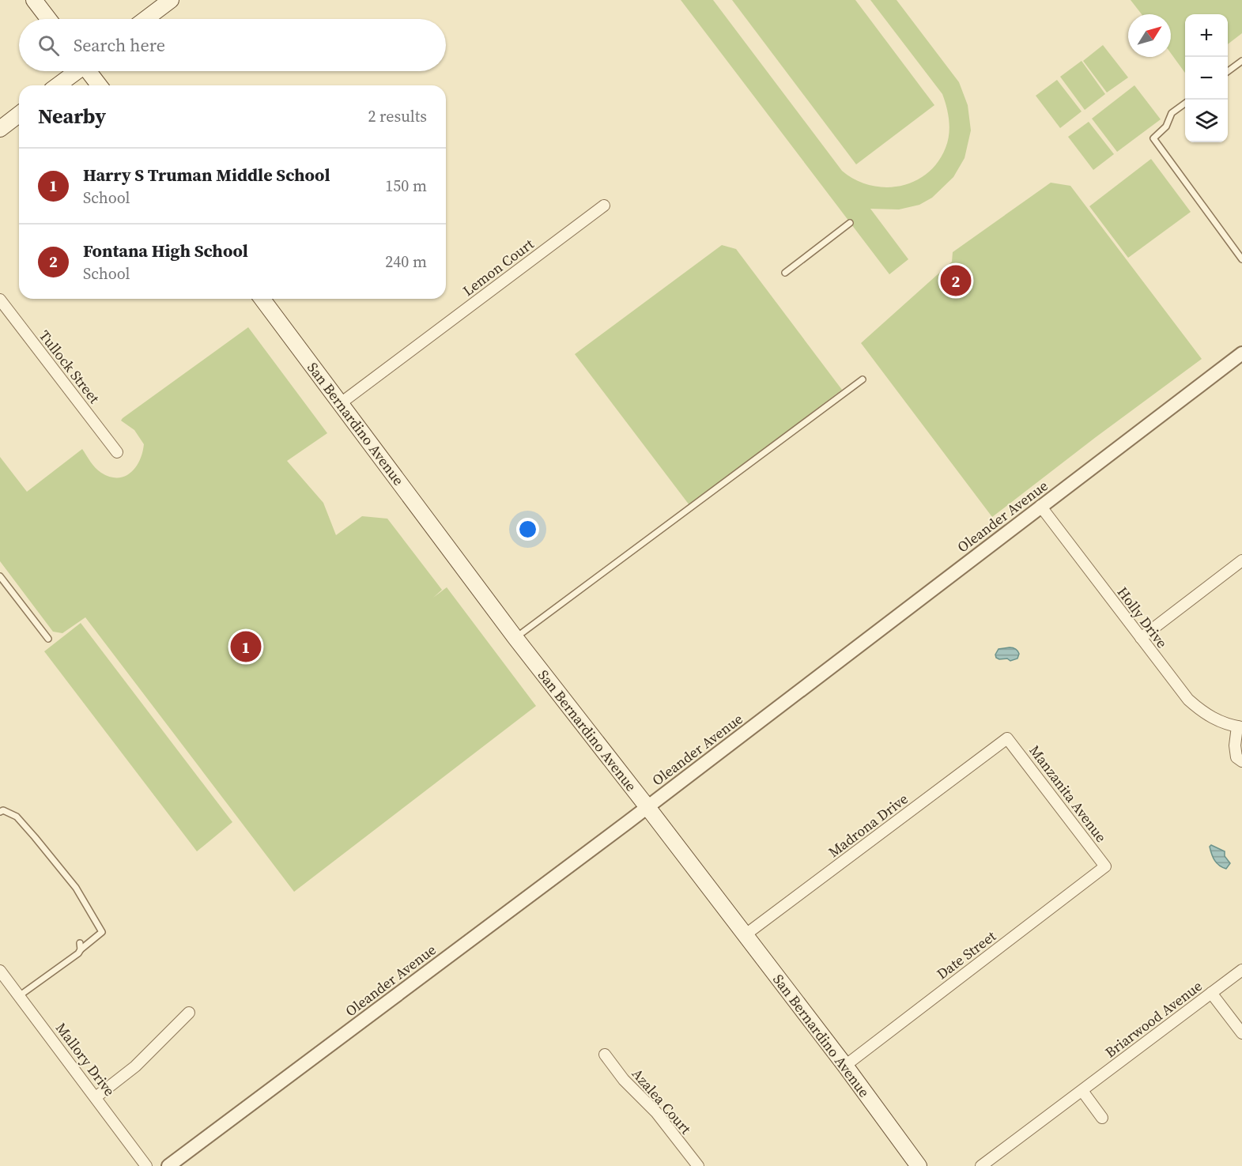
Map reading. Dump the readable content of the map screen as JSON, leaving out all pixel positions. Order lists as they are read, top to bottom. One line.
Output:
{"streets":{"main road":["San Bernardino Avenue"],"street":["Lemon Court","Tullock Street","Oleander Avenue","Holly Drive","Manzanita Avenue","Madrona Drive","Date Street","Briarwood Avenue","Mallory Drive","Azalea Court"]},"crossings":[["Lemon Court","San Bernardino Avenue"],["San Bernardino Avenue","Oleander Avenue"],["San Bernardino Avenue","Madrona Drive"],["San Bernardino Avenue","Date Street"],["Oleander Avenue","Holly Drive"],["Manzanita Avenue","Madrona Drive"],["Manzanita Avenue","Date Street"]],"north":"top right","page":{"map_buttons":["+","−"],"search":"Search here","heading":["Nearby","2 results"],"list":[{"mark":"1","name":"Harry S Truman Middle School","note":"School","value":"150 m"},{"mark":"2","name":"Fontana High School","note":"School","value":"240 m"}],"pins":["2","1"]}}
